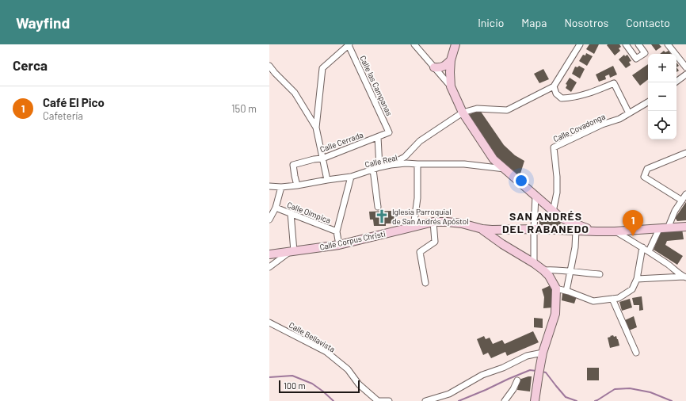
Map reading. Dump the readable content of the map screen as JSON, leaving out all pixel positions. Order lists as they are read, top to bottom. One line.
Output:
{"streets":{"street":["Calle las Campanas","Calle Covadonga","Calle Cerrada","Calle Real","Calle Oímpica","Calle Corpus Christi","Calle Bellavista"]},"crossings":[["Calle las Campanas","Calle Cerrada"],["Calle Cerrada","Calle Real"]],"districts":["SAN ANDRÉS DEL RABANEDO"],"places":{"church":["Iglesia Parroquial de San Andrés Apóstol"]},"scale_bar":"100 m","page":{"header":"Wayfind","nav":["Inicio","Mapa","Nosotros","Contacto"],"heading":"Cerca","map_buttons":["+","−"],"list":[{"mark":"1","name":"Café El Pico","note":"Cafetería","value":"150 m"}],"pins":"1","scale":"100 m"}}
